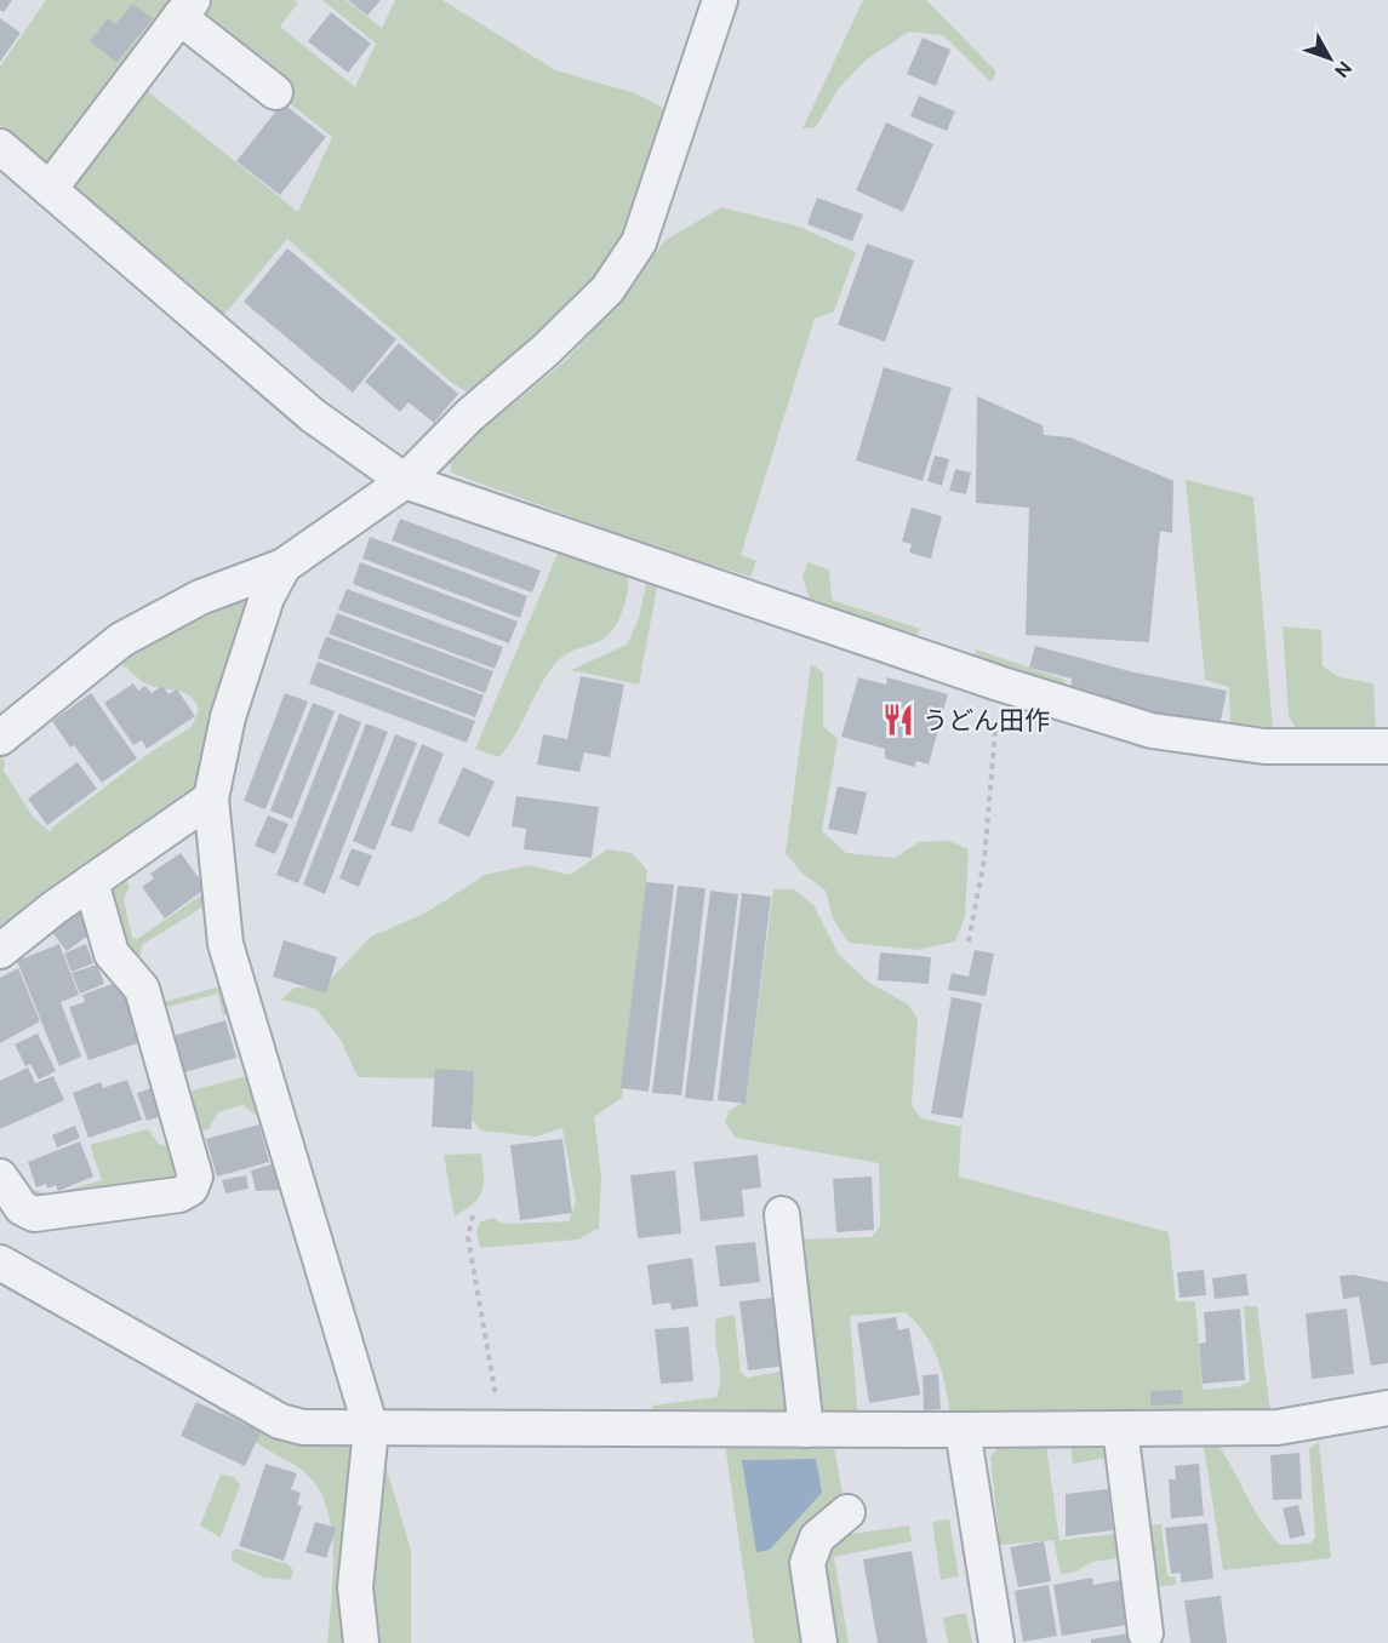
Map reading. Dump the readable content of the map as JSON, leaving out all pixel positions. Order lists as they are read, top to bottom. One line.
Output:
{"places":{"restaurant":["うどん田作"]},"north":"bottom right"}
